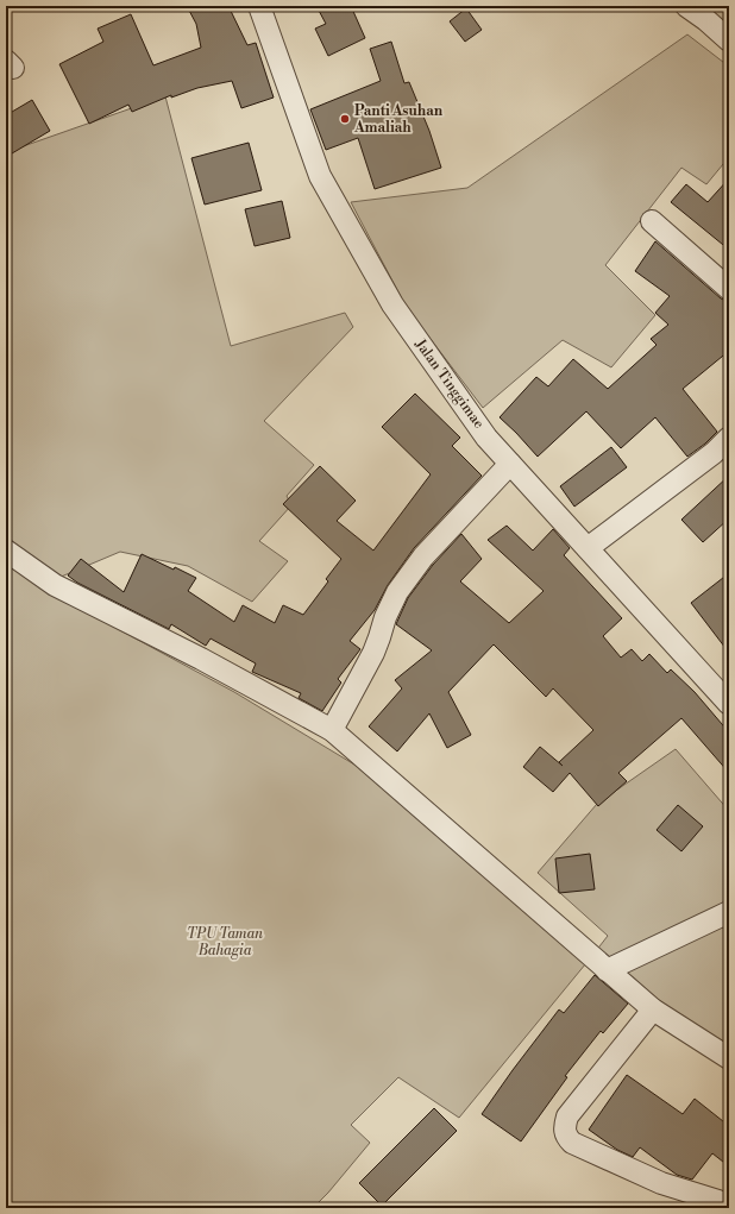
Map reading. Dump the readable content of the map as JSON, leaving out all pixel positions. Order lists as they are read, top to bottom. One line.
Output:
{"streets":{"street":["Jalan Tinggimae"]},"parks":["TPU Taman Bahagia"],"places":["Panti Asuhan Amaliah"]}
